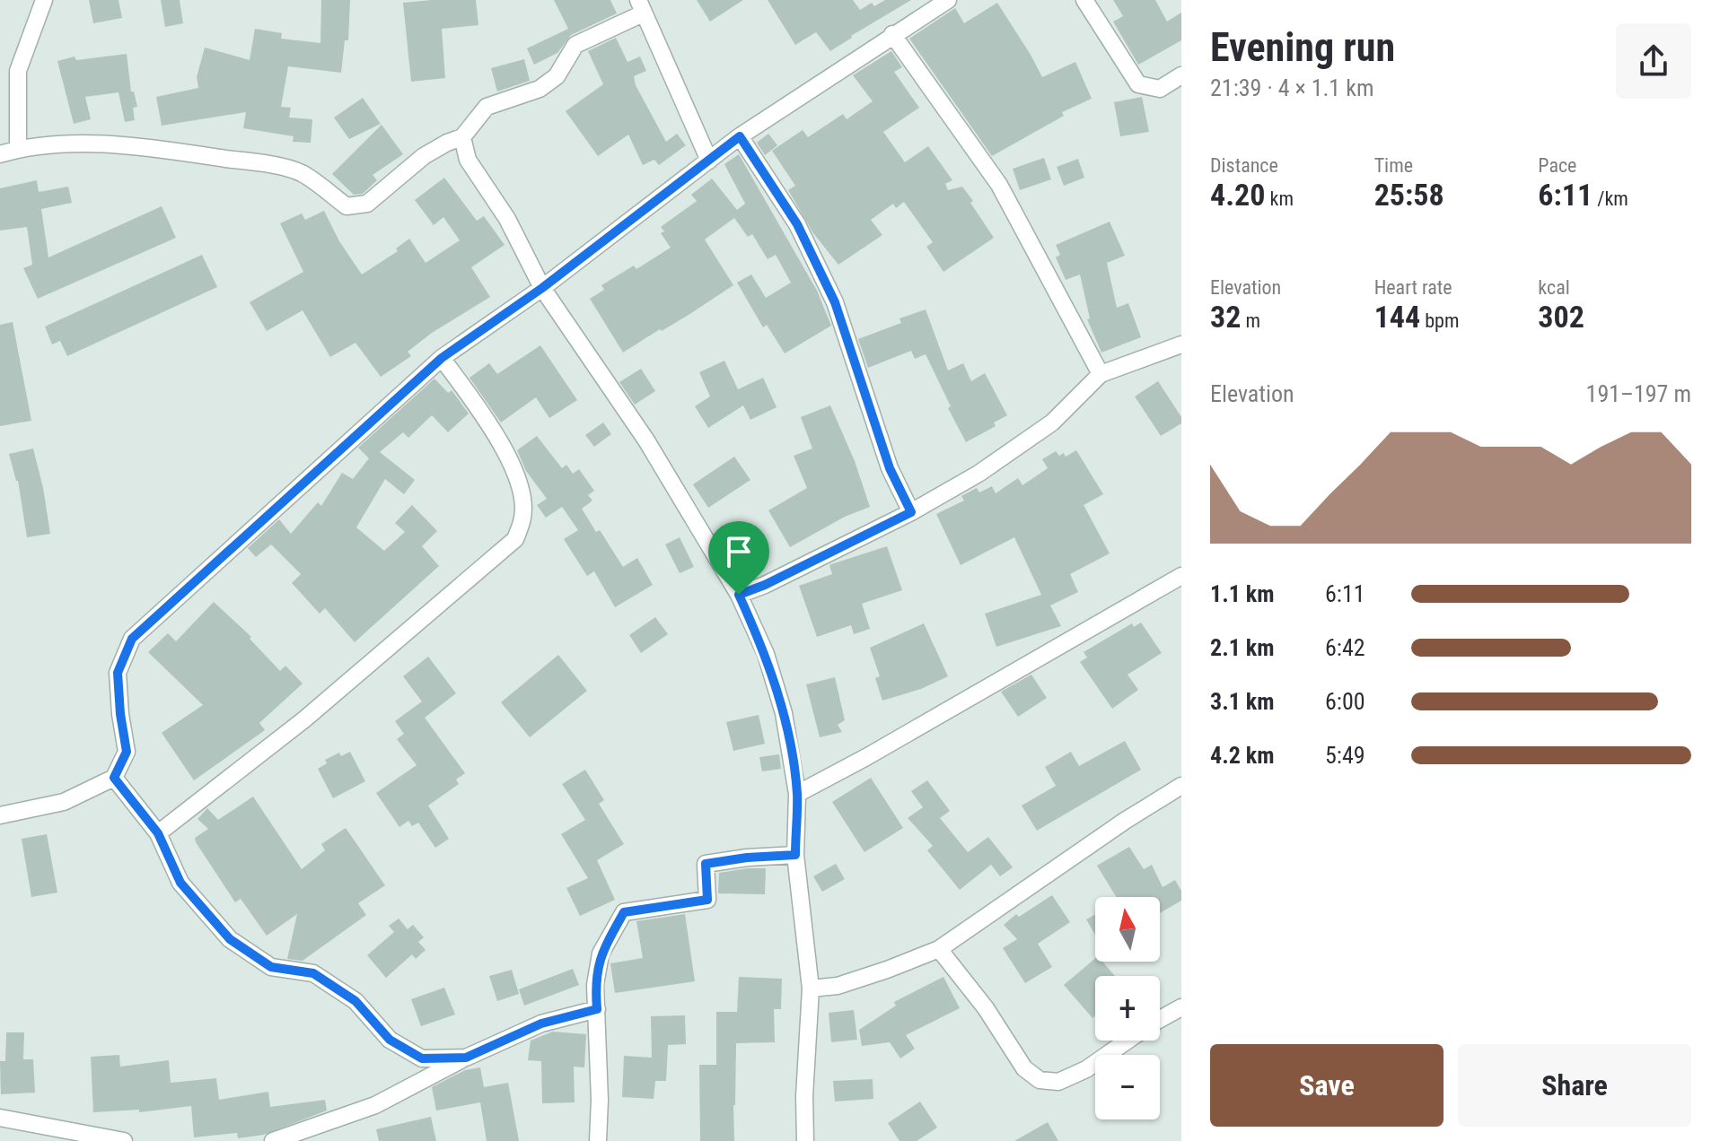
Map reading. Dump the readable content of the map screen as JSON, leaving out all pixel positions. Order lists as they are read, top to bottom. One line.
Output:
{"north":"top","page":{"heading":["Evening run","21:39 · 4 × 1.1 km"],"stats":[["Distance","4.20 km"],["Time","25:58"],["Pace","6:11 /km"],["Elevation","32 m"],["Heart rate","144 bpm"],["kcal","302"]],"chart":["Elevation","191–197 m"],"list":[{"name":"1.1 km","note":"6:11"},{"name":"2.1 km","note":"6:42"},{"name":"3.1 km","note":"6:00"},{"name":"4.2 km","note":"5:49"}],"map_buttons":["+","−"],"buttons":["Save","Share"]}}
